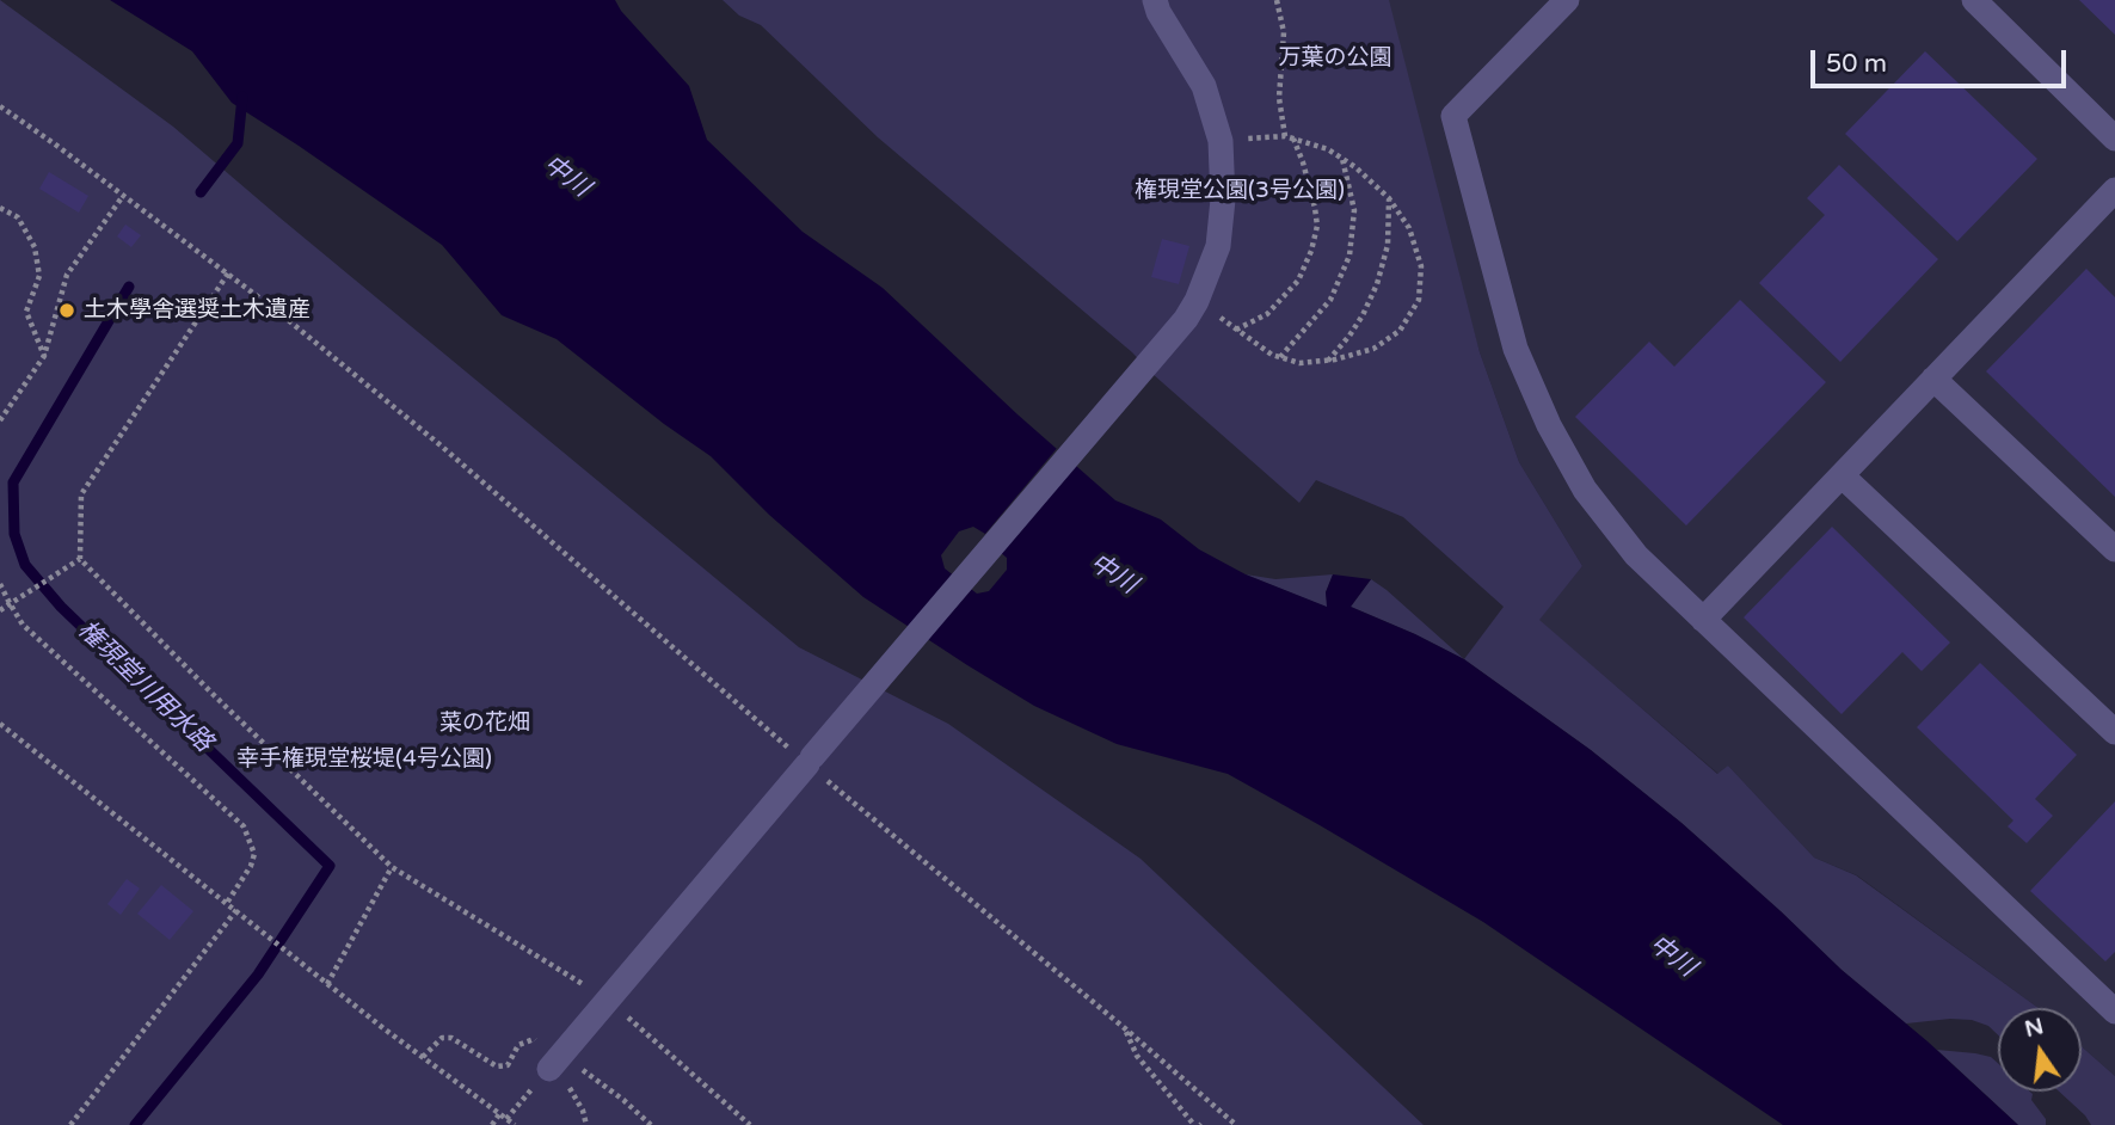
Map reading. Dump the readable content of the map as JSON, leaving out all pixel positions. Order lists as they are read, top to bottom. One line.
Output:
{"water":["中川","権現堂川用水路"],"parks":["万葉の公園","権現堂公園(3号公園)","菜の花畑","幸手権現堂桜堤(4号公園)"],"places":["土木學舎選奨土木遺産"],"scale_bar":"50 m","north":"top"}
